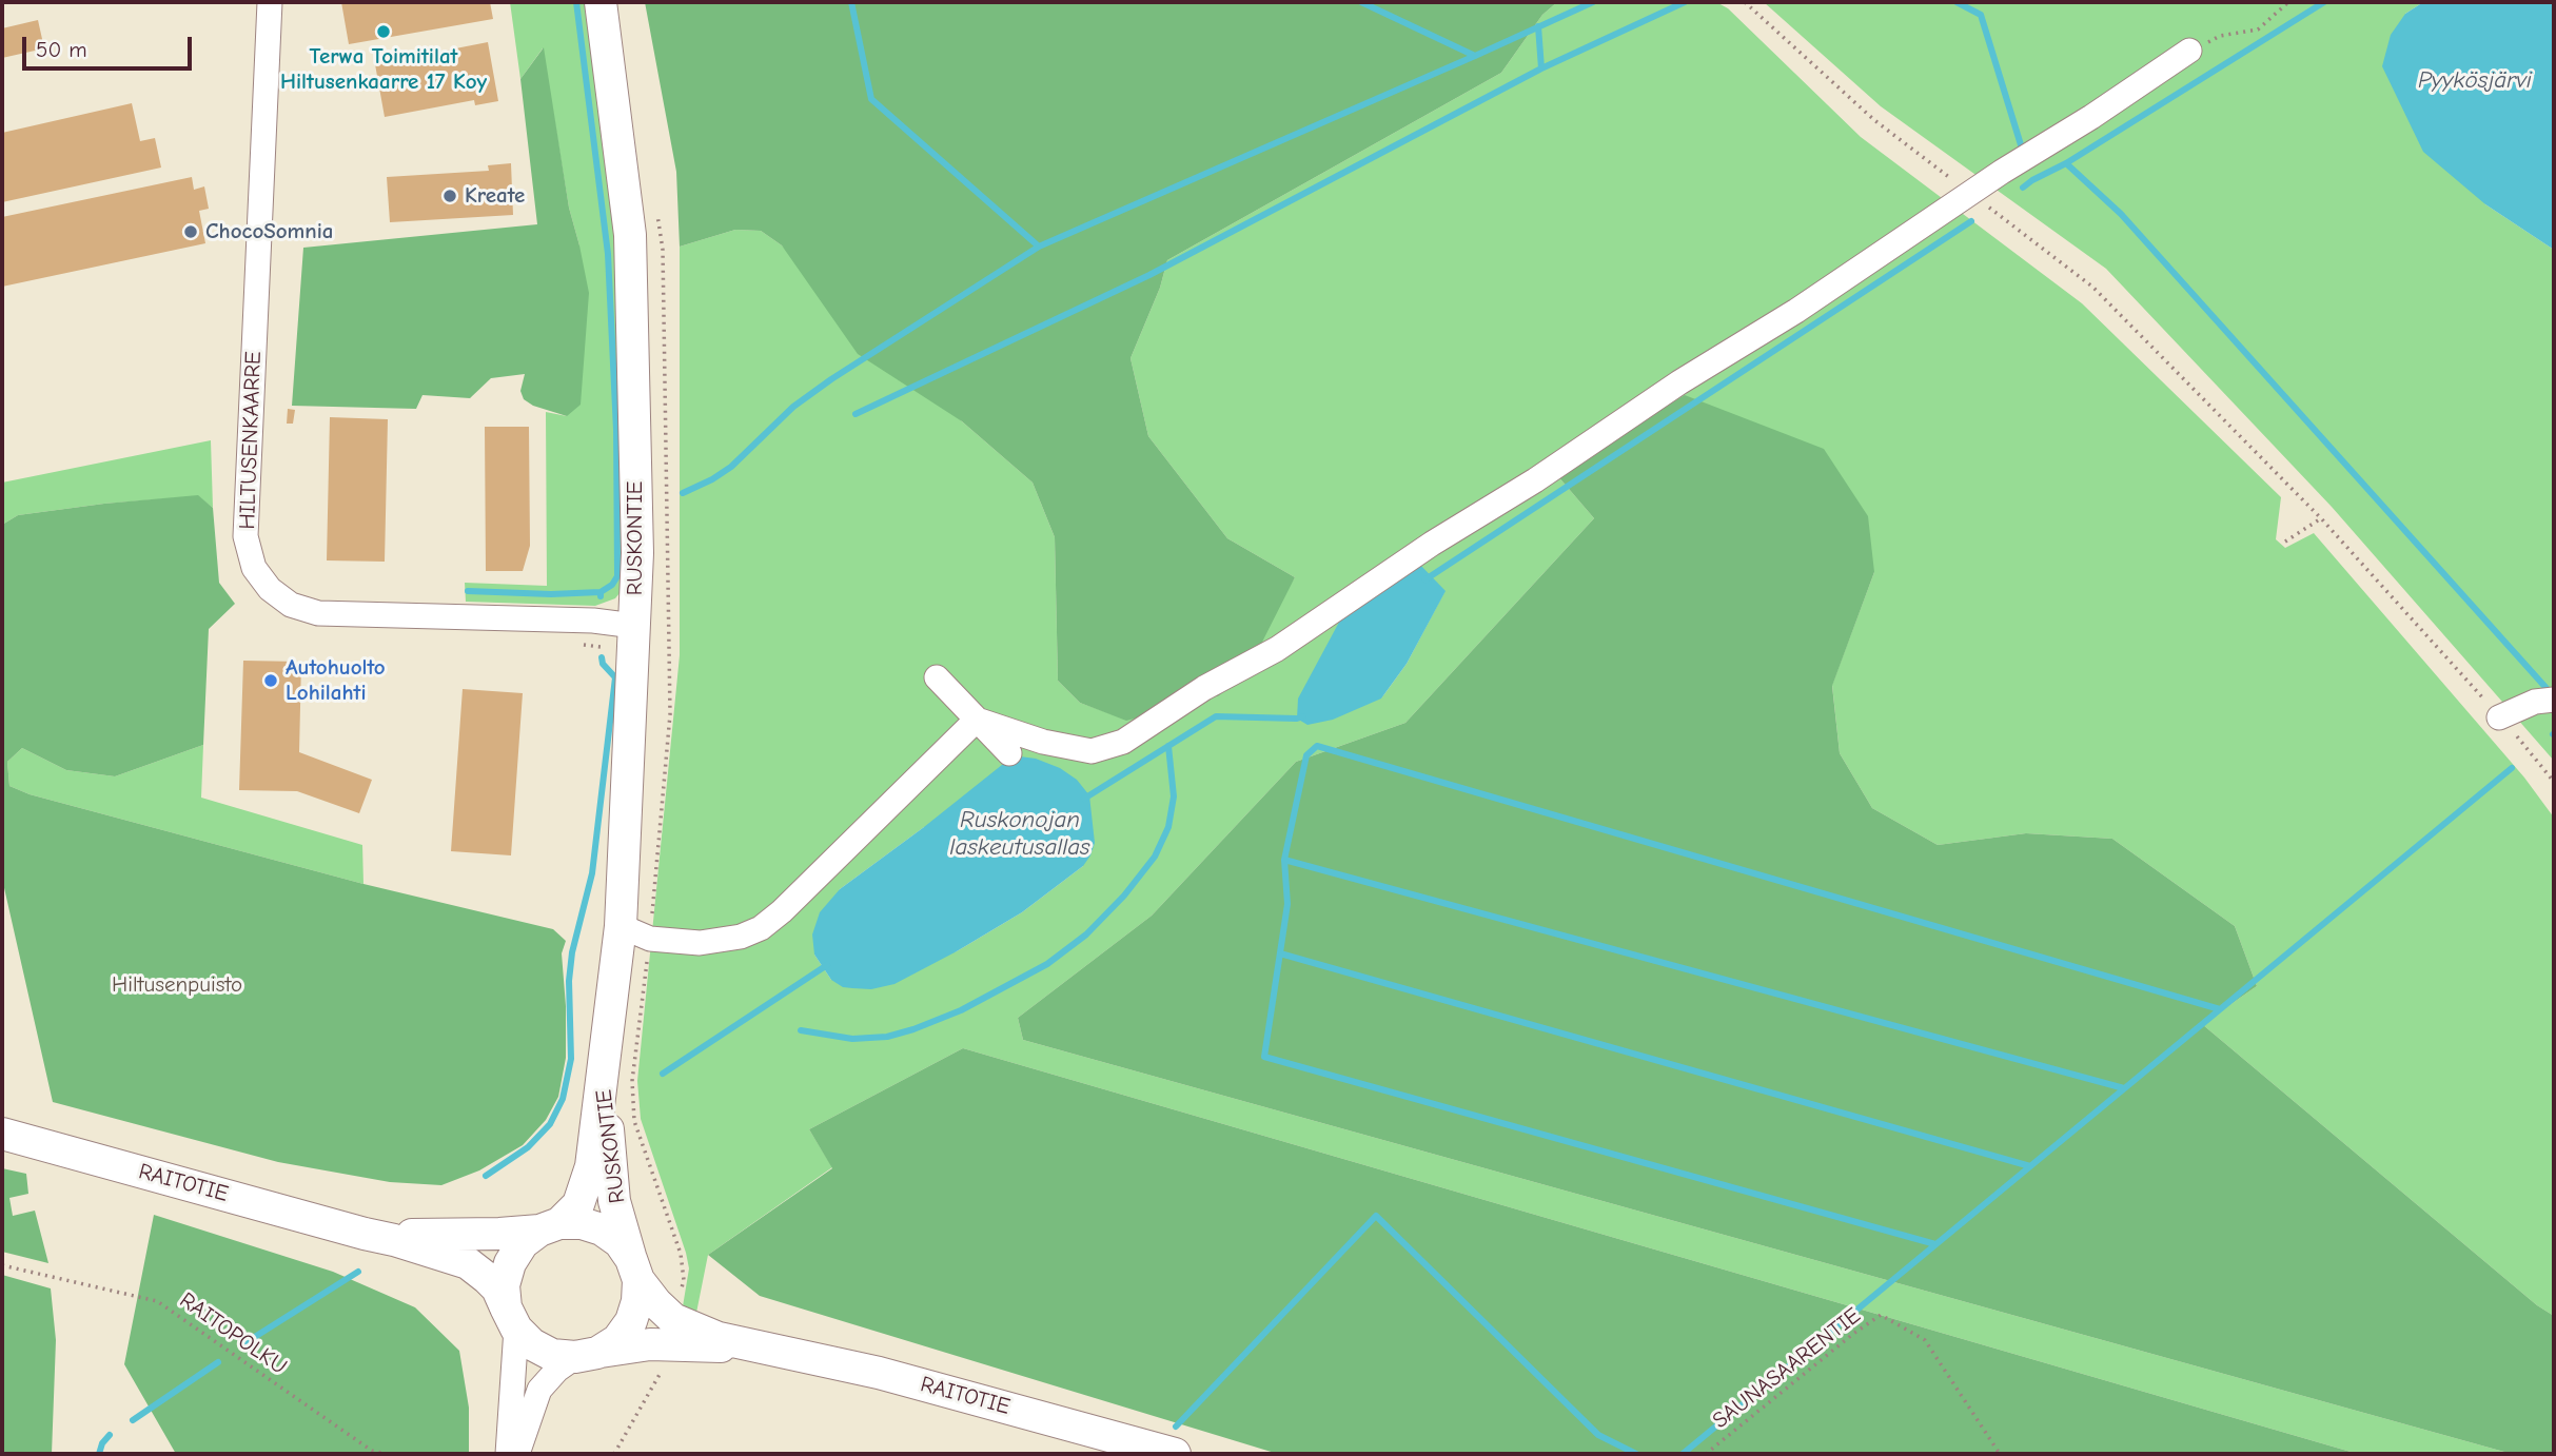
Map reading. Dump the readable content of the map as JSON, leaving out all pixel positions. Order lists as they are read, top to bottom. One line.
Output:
{"streets":{"main road":["RUSKONTIE","RAITOTIE"],"street":["HILTUSENKAARRE"],"path":["RAITOPOLKU","SAUNASAARENTIE"]},"crossings":[["HILTUSENKAARRE","RUSKONTIE"],["RUSKONTIE","RAITOTIE"]],"water":["Pyykösjärvi","Ruskonojan laskeutusallas"],"parks":["Hiltusenpuisto"],"places":["Terwa Toimitilat Hiltusenkaarre 17 Koy","Kreate","ChocoSomnia","Autohuolto Lohilahti"],"scale_bar":"50 m"}
